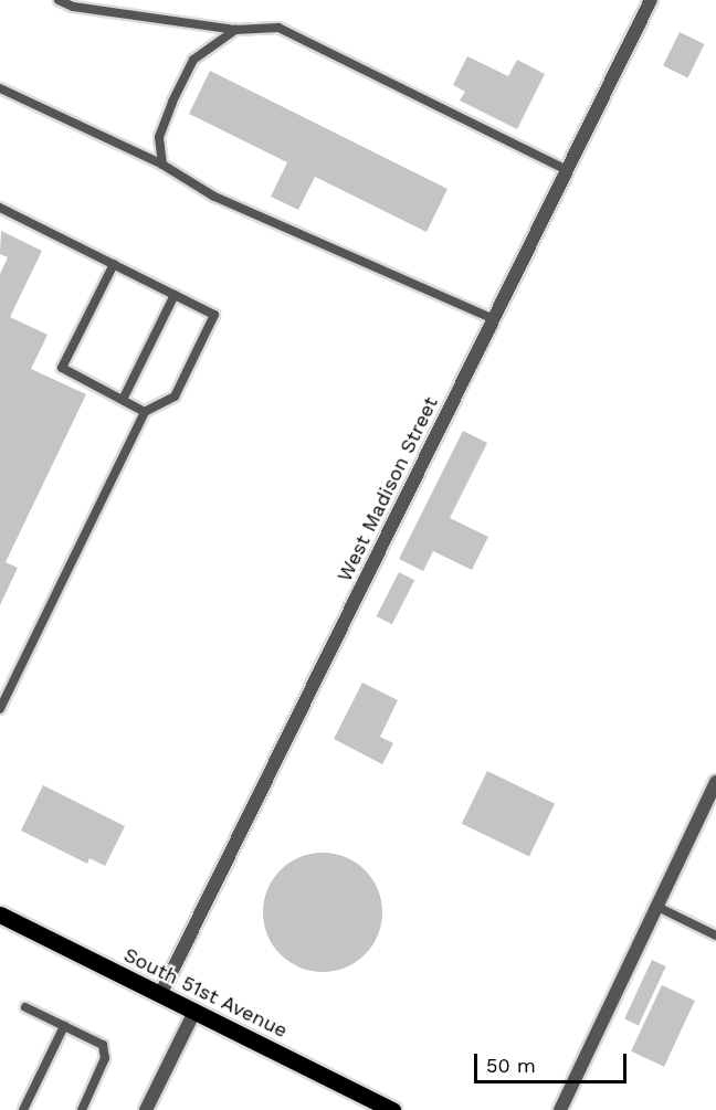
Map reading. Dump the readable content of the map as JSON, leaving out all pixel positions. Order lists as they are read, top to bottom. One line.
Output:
{"streets":{"main road":["South 51st Avenue"],"street":["West Madison Street"]},"crossings":[["West Madison Street","South 51st Avenue"]],"scale_bar":"50 m"}
